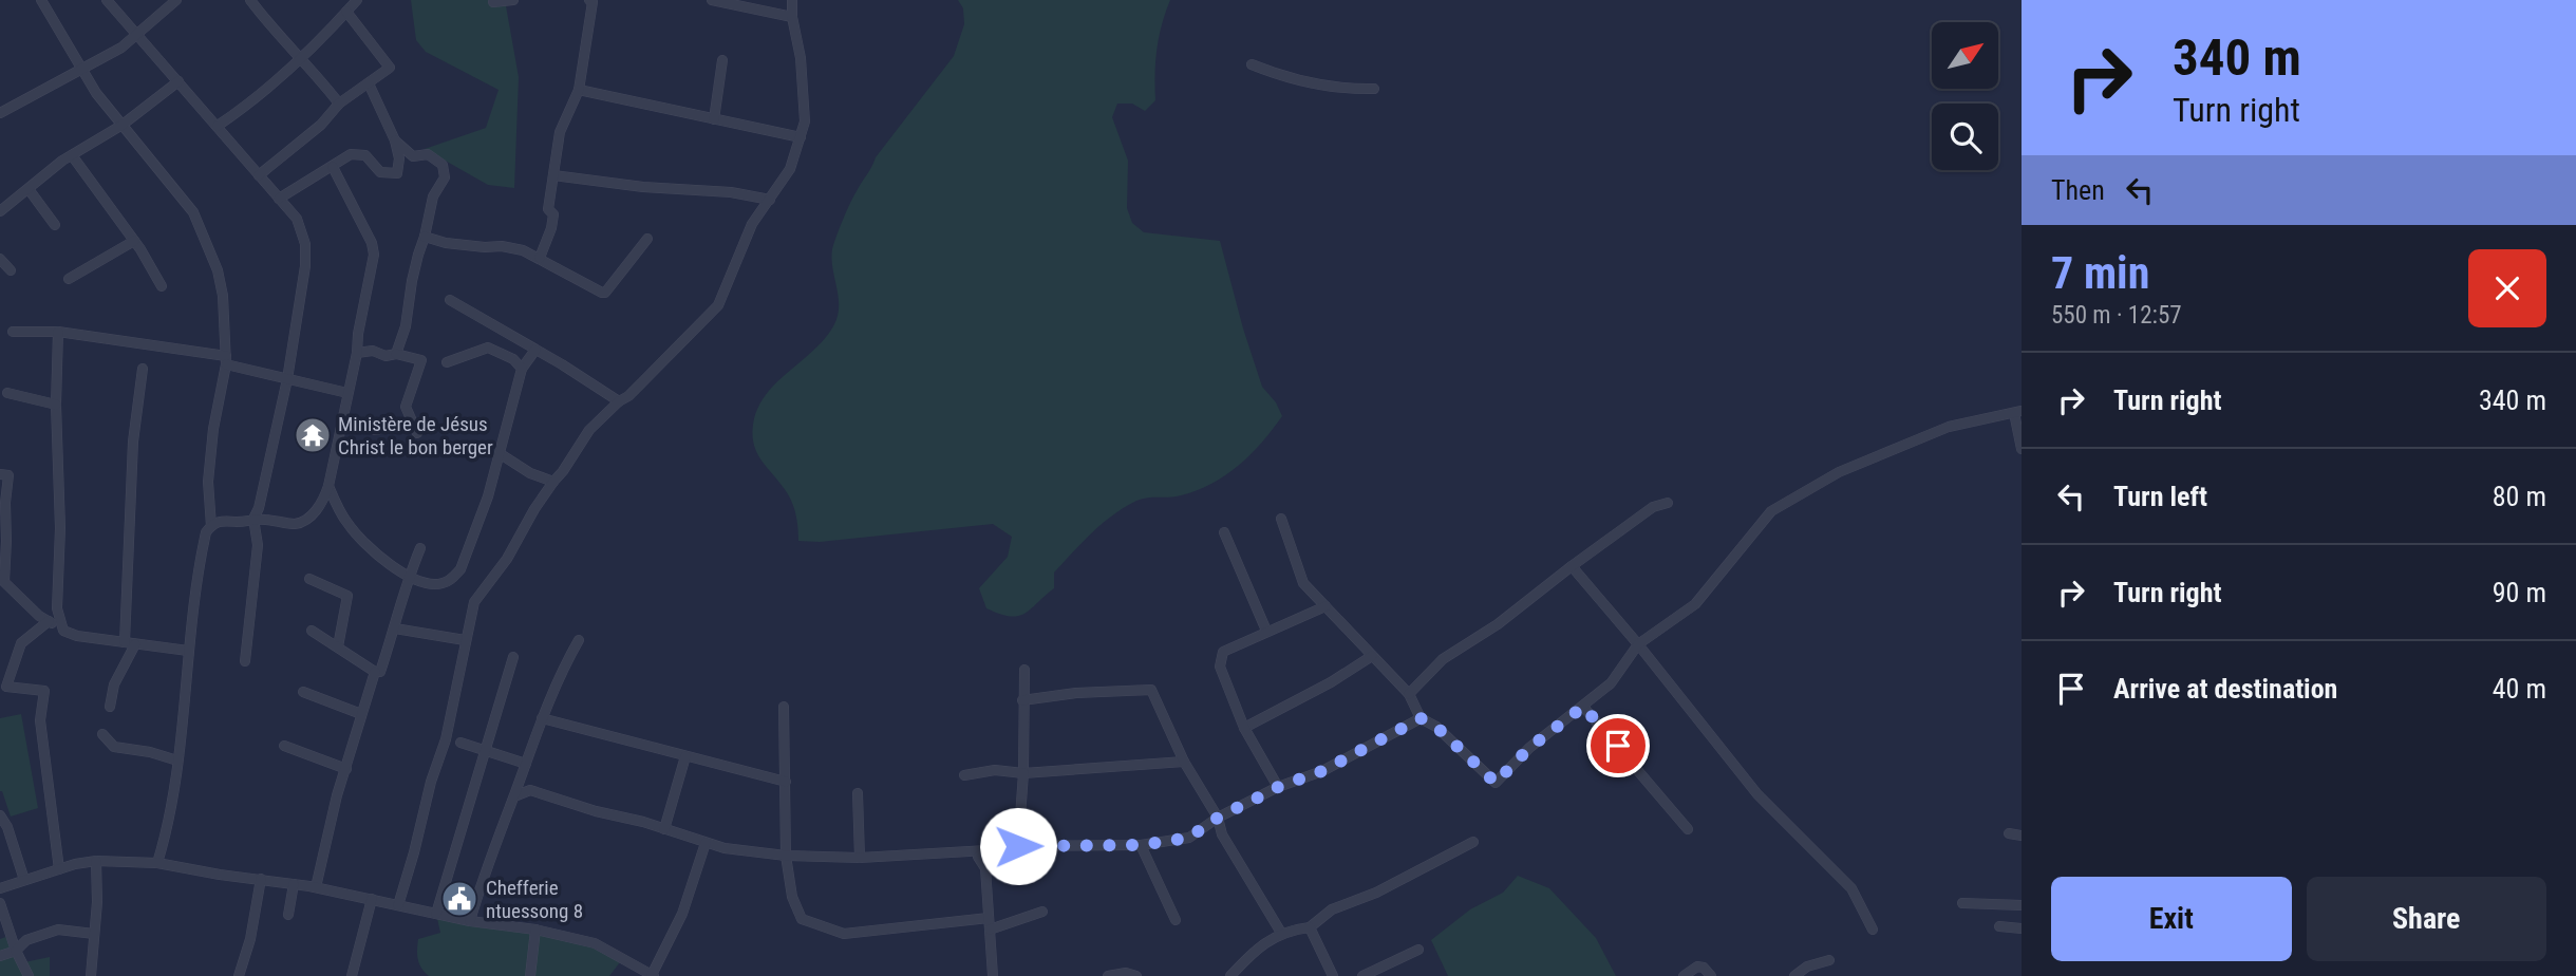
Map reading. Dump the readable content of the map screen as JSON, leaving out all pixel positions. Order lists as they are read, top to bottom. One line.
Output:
{"places":{"temple":["Ministère de Jésus Christ le bon berger"],"public building":["Chefferie ntuessong 8"]},"north":"top right","page":{"turn":["340 m","Turn right"],"then":"Then","heading":["7 min","550 m · 12:57"],"list":[{"name":"Turn right","value":"340 m"},{"name":"Turn left","value":"80 m"},{"name":"Turn right","value":"90 m"},{"name":"Arrive at destination","value":"40 m"}],"buttons":["Exit","Share"]}}
